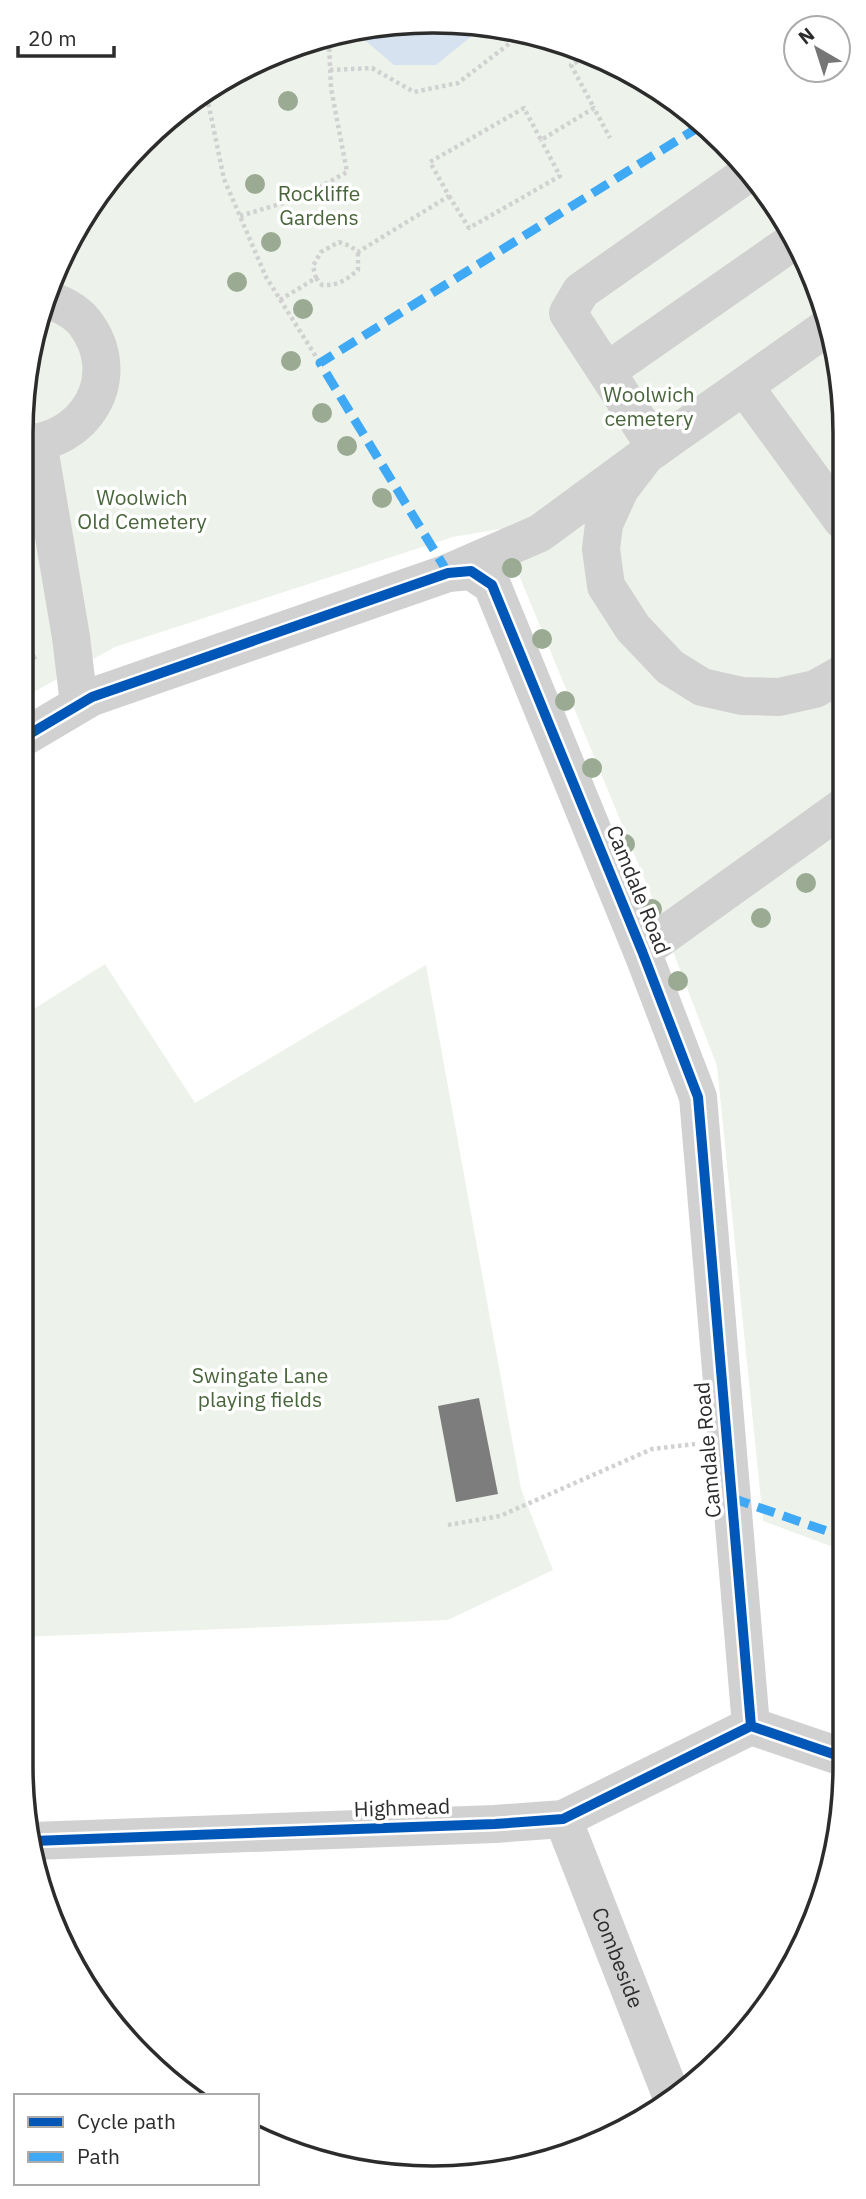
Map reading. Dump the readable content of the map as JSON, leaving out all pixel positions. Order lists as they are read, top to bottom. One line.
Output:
{"streets":{"street":["Camdale Road","Highmead","Combeside"]},"crossings":[["Camdale Road","Highmead"],["Highmead","Combeside"]],"parks":["Rockliffe Gardens","Woolwich cemetery","Woolwich Old Cemetery","Swingate Lane playing fields"],"legend":["Cycle path","Path"],"scale_bar":"20 m","north":"top left"}
